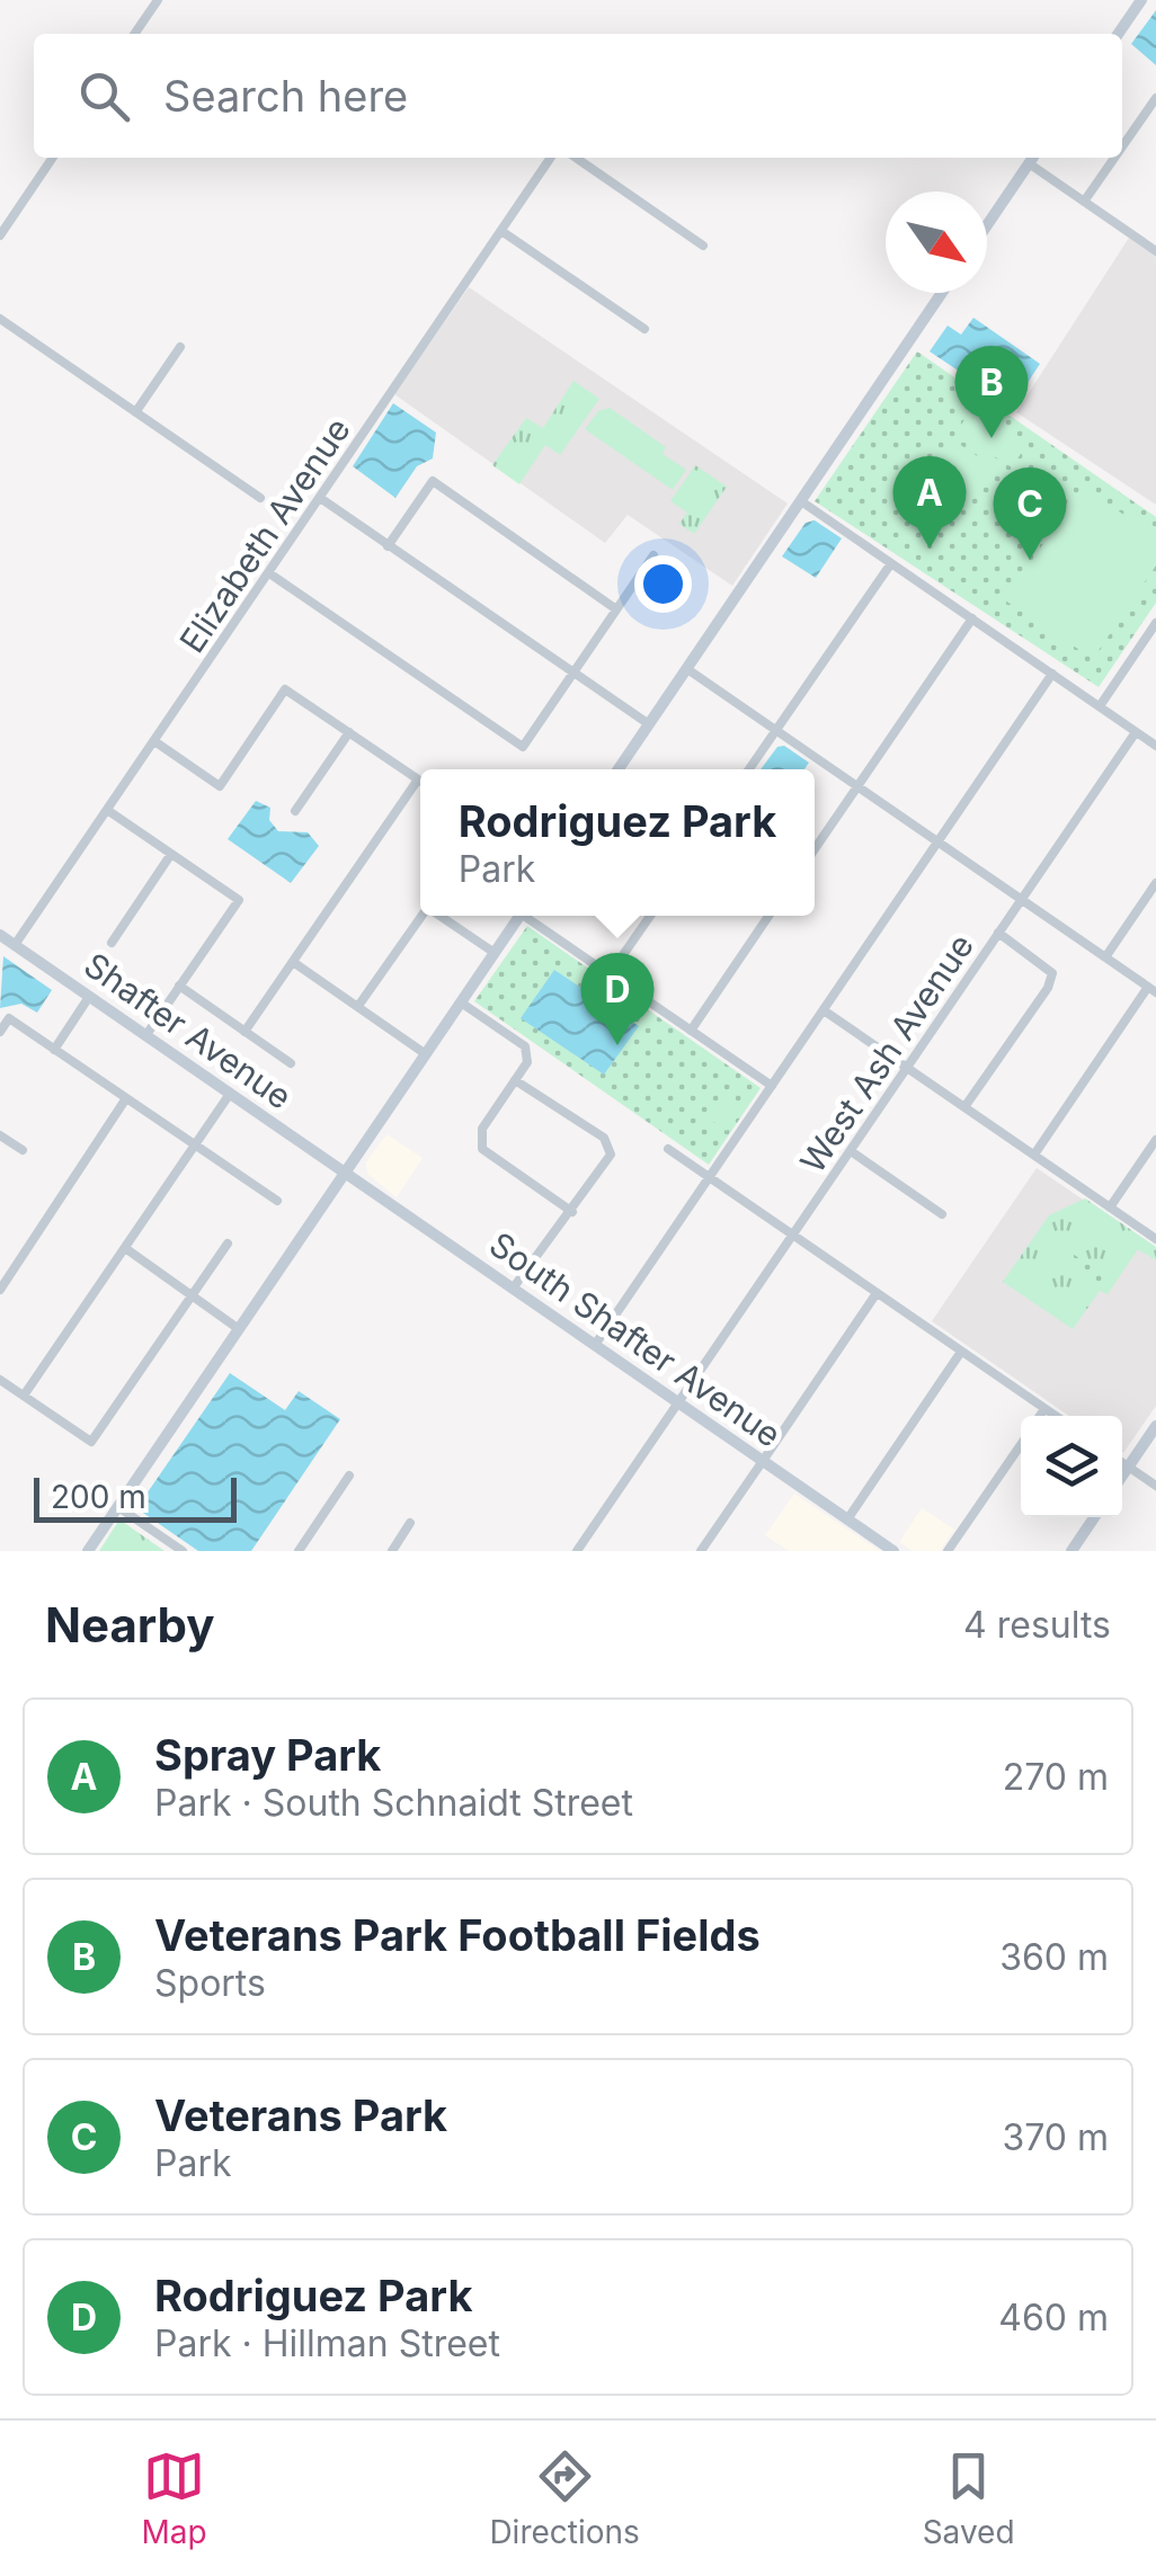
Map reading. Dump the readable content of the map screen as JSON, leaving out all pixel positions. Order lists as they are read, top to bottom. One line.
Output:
{"streets":{"street":["Elizabeth Avenue","Shafter Avenue","West Ash Avenue","South Shafter Avenue"]},"crossings":[["Elizabeth Avenue","Shafter Avenue"],["Shafter Avenue","South Shafter Avenue"],["West Ash Avenue","South Shafter Avenue"]],"scale_bar":"200 m","north":"bottom right","page":{"search":"Search here","pins":["B","A","C","D"],"popup":["Rodriguez Park","Park"],"scale":"200 m","heading":["Nearby","4 results"],"list":[{"mark":"A","name":"Spray Park","note":"Park · South Schnaidt Street","value":"270 m"},{"mark":"B","name":"Veterans Park Football Fields","note":"Sports","value":"360 m"},{"mark":"C","name":"Veterans Park","note":"Park","value":"370 m"},{"mark":"D","name":"Rodriguez Park","note":"Park · Hillman Street","value":"460 m"}],"nav":["Map","Directions","Saved"]}}
